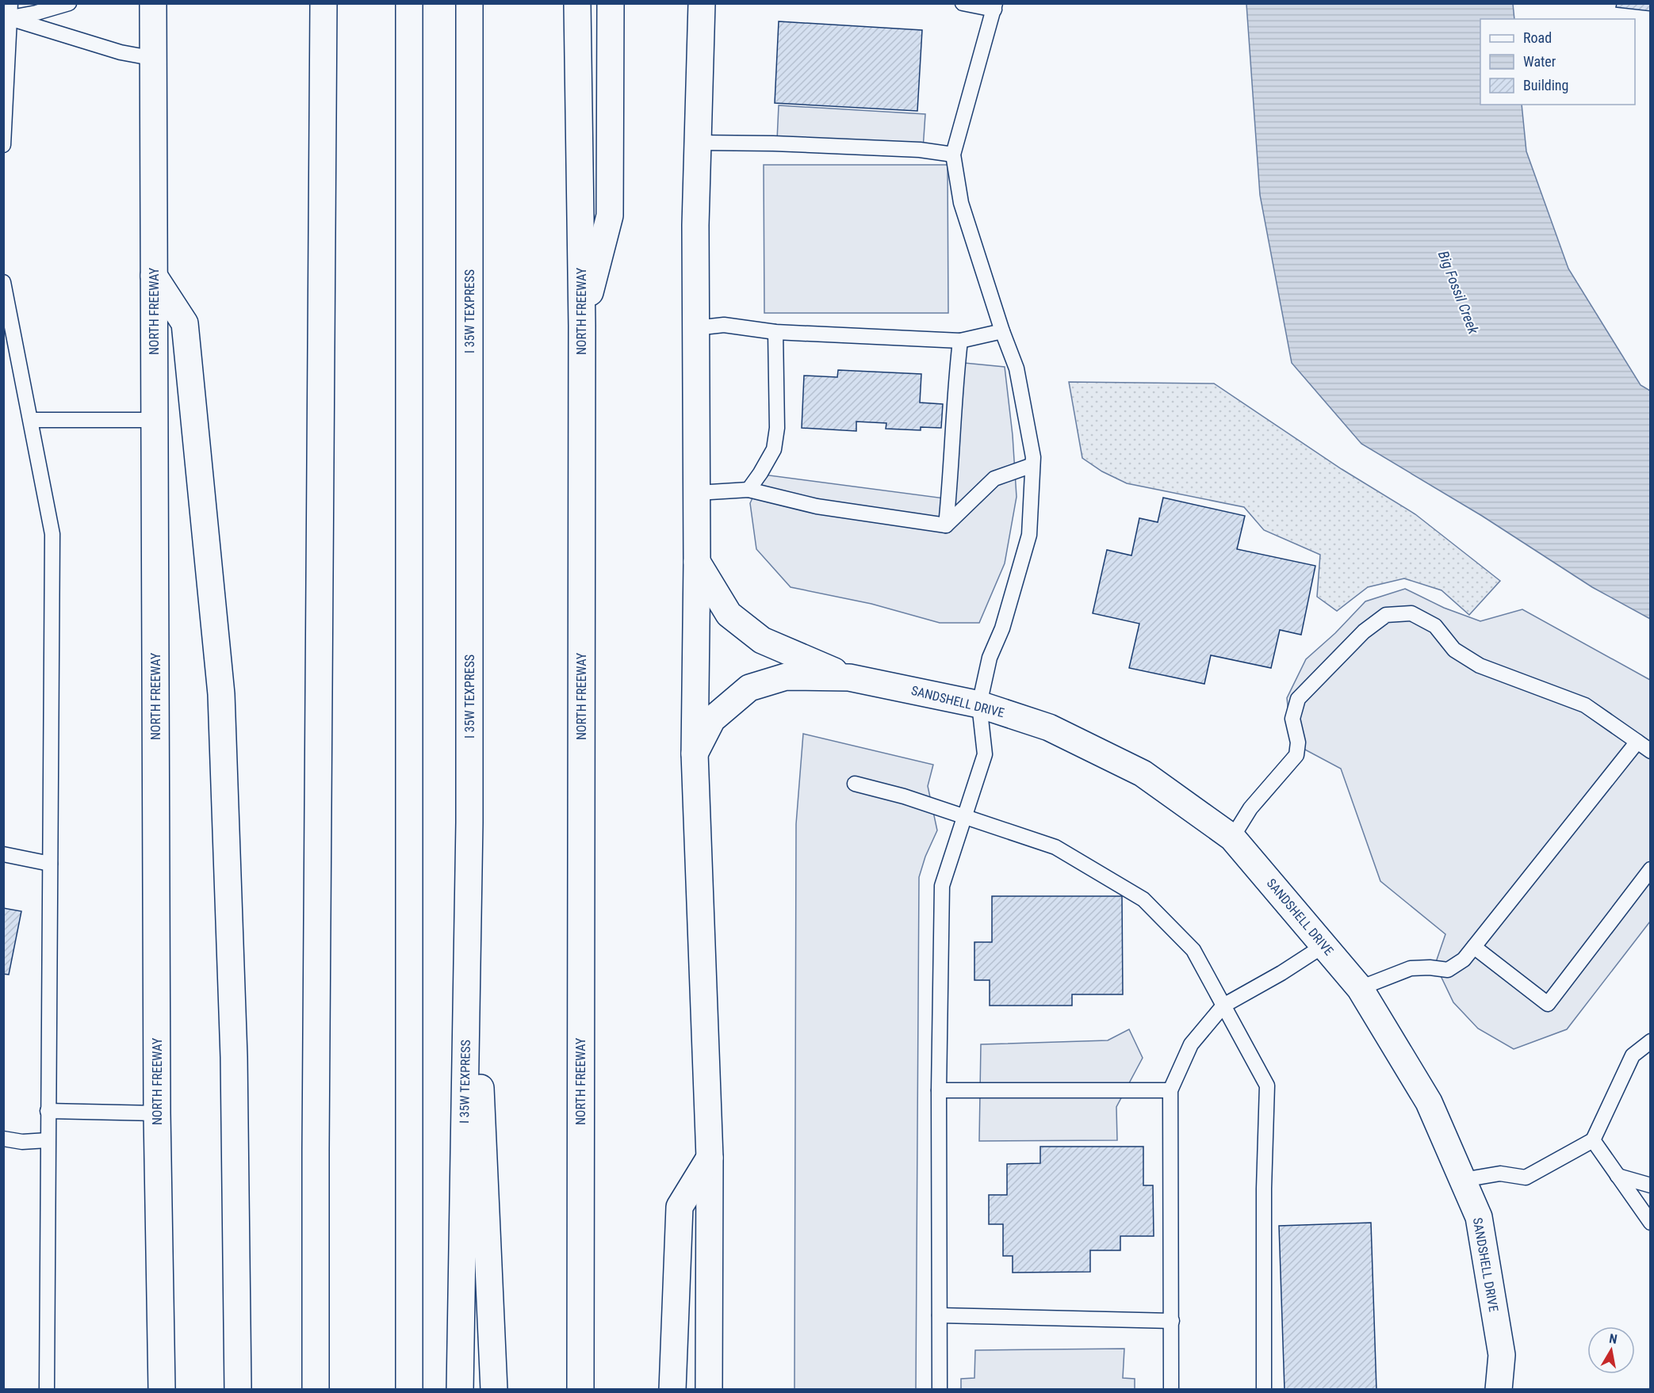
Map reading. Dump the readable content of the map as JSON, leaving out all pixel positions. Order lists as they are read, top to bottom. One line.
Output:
{"streets":{"main road":["NORTH FREEWAY","I 35W TEXPRESS","SANDSHELL DRIVE"]},"water":["Big Fossil Creek"],"legend":["Road","Water","Building"],"north":"top"}
